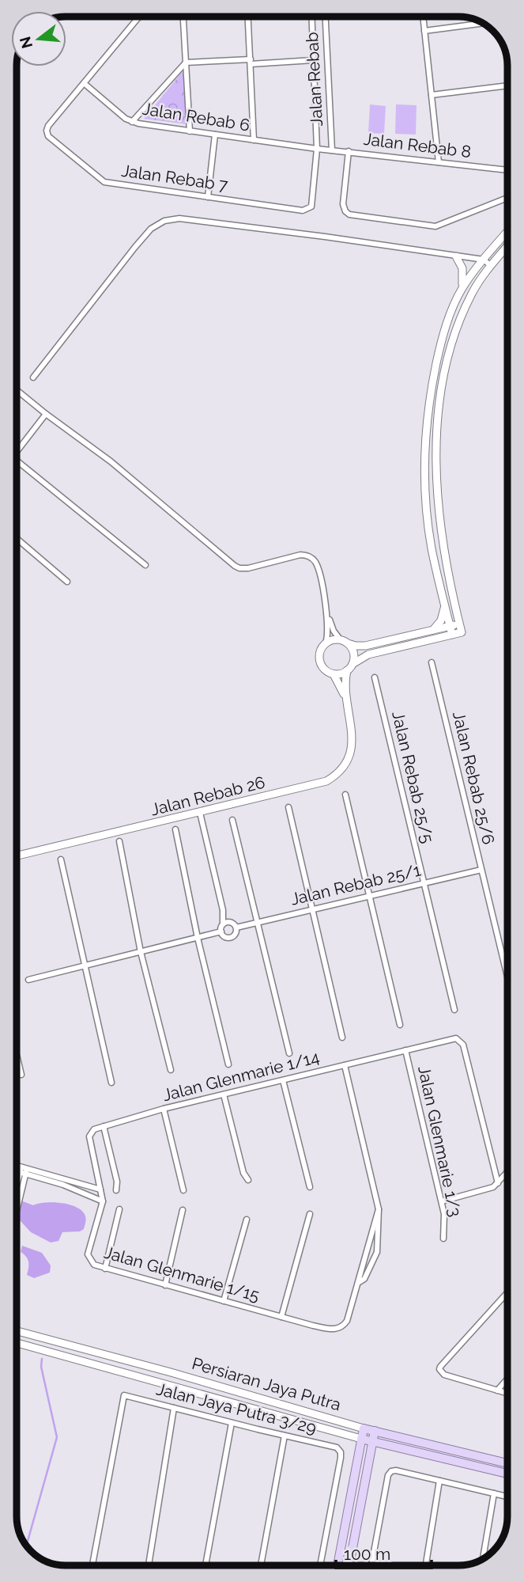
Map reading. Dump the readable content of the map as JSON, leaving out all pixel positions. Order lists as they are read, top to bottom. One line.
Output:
{"streets":{"main road":["Persiaran Jaya Putra"],"street":["Jalan Rebab","Jalan Rebab 6","Jalan Rebab 8","Jalan Rebab 7","Jalan Rebab 25/5","Jalan Rebab 25/6","Jalan Rebab 26","Jalan Rebab 25/1","Jalan Glenmarie 1/14","Jalan Glenmarie 1/3","Jalan Glenmarie 1/15","Jalan Jaya Putra 3/29"]},"crossings":[["Jalan Rebab","Jalan Rebab 8"],["Jalan Rebab 6","Jalan Rebab 8"],["Jalan Rebab 6","Jalan Rebab 7"],["Jalan Rebab 8","Jalan Rebab 7"],["Jalan Rebab 25/5","Jalan Rebab 25/1"],["Jalan Rebab 25/6","Jalan Rebab 25/1"],["Jalan Glenmarie 1/14","Jalan Glenmarie 1/3"]],"scale_bar":"100 m","north":"left"}
